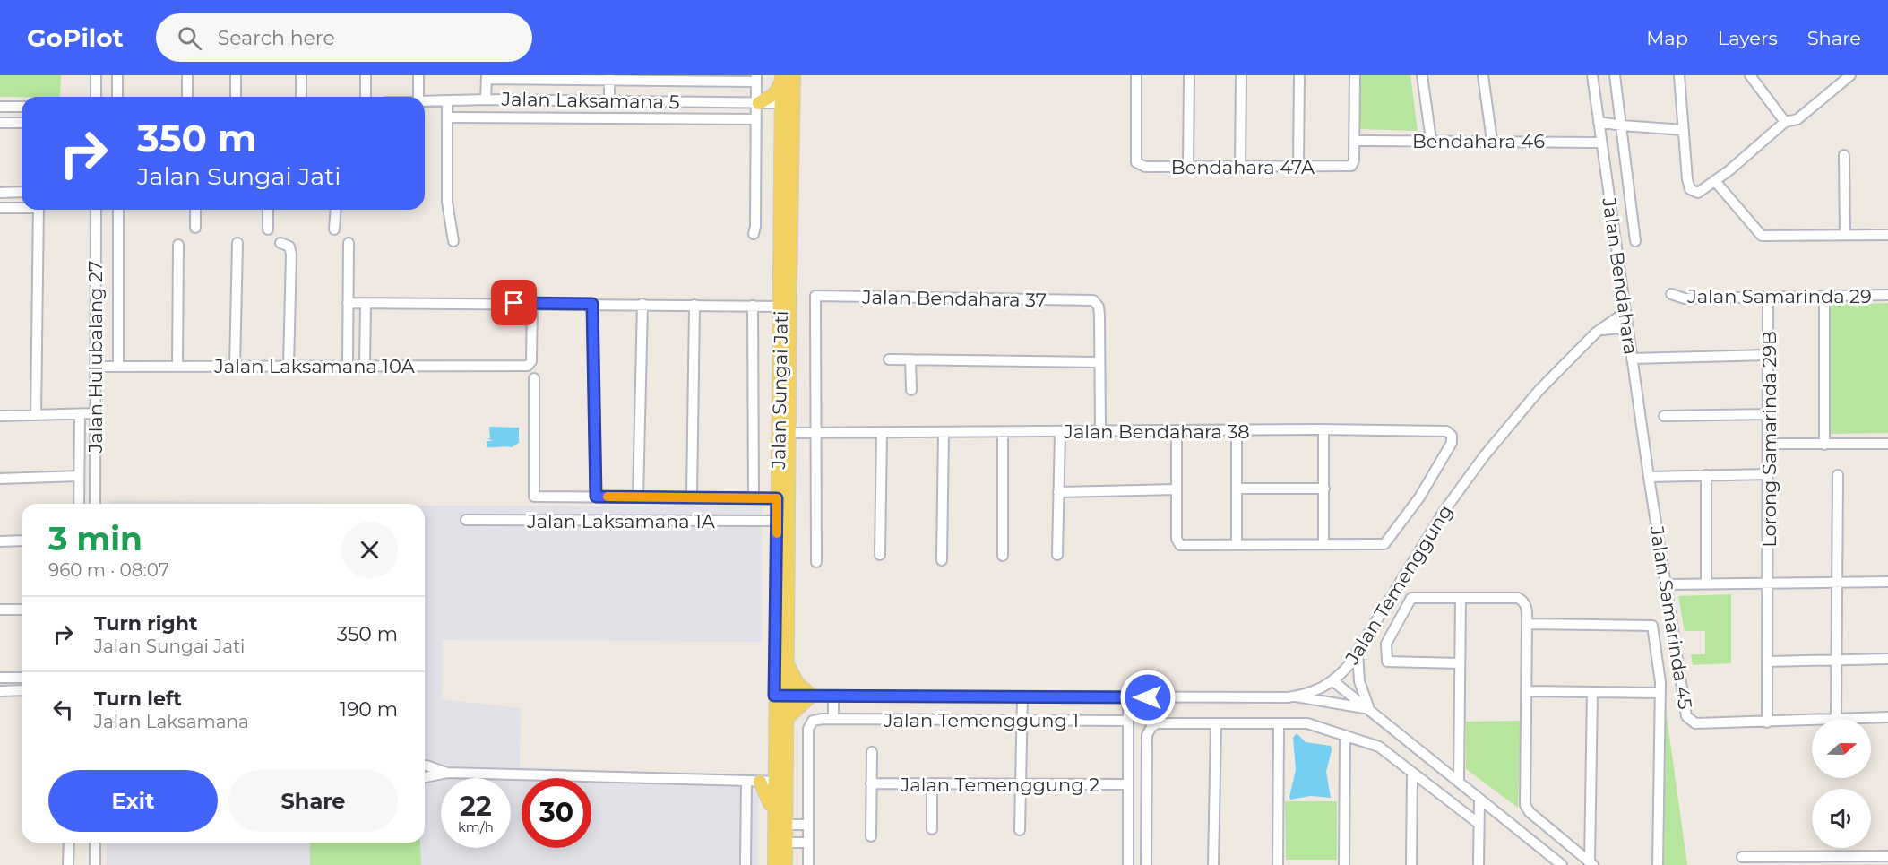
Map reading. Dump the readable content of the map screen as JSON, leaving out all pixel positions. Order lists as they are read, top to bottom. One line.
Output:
{"streets":{"main road":["Jalan Sungai Jati"],"street":["Jalan Laksamana 5","Bendahara 46","Bendahara 47A","Jalan Bendahara","Jalan Samarinda 29","Jalan Bendahara 37","Jalan Hulubalang 27","Jalan Laksamana 10A","Jalan Bendahara 38","Lorong Samarinda 29B","Jalan Laksamana 1A","Jalan Temenggung","Jalan Samarinda 45","Jalan Temenggung 1","Jalan Temenggung 2"]},"crossings":[["Jalan Laksamana 5","Jalan Sungai Jati"],["Bendahara 46","Bendahara 47A"],["Bendahara 46","Jalan Bendahara"],["Jalan Bendahara","Jalan Temenggung"],["Jalan Bendahara","Jalan Samarinda 45"],["Jalan Samarinda 29","Lorong Samarinda 29B"],["Jalan Bendahara 37","Jalan Bendahara 38"],["Jalan Hulubalang 27","Jalan Laksamana 10A"],["Jalan Sungai Jati","Jalan Bendahara 38"],["Jalan Sungai Jati","Jalan Laksamana 1A"],["Jalan Sungai Jati","Jalan Temenggung"],["Lorong Samarinda 29B","Jalan Samarinda 45"]],"north":"right","page":{"header":"GoPilot","search":"Search here","nav":["Map","Layers","Share"],"turn":["350 m","Jalan Sungai Jati"],"heading":["3 min","960 m · 08:07"],"list":[{"name":"Turn right","note":"Jalan Sungai Jati","value":"350 m"},{"name":"Turn left","note":"Jalan Laksamana","value":"190 m"}],"buttons":["Exit","Share"],"speed":"22 km/h","limit":"30"}}
